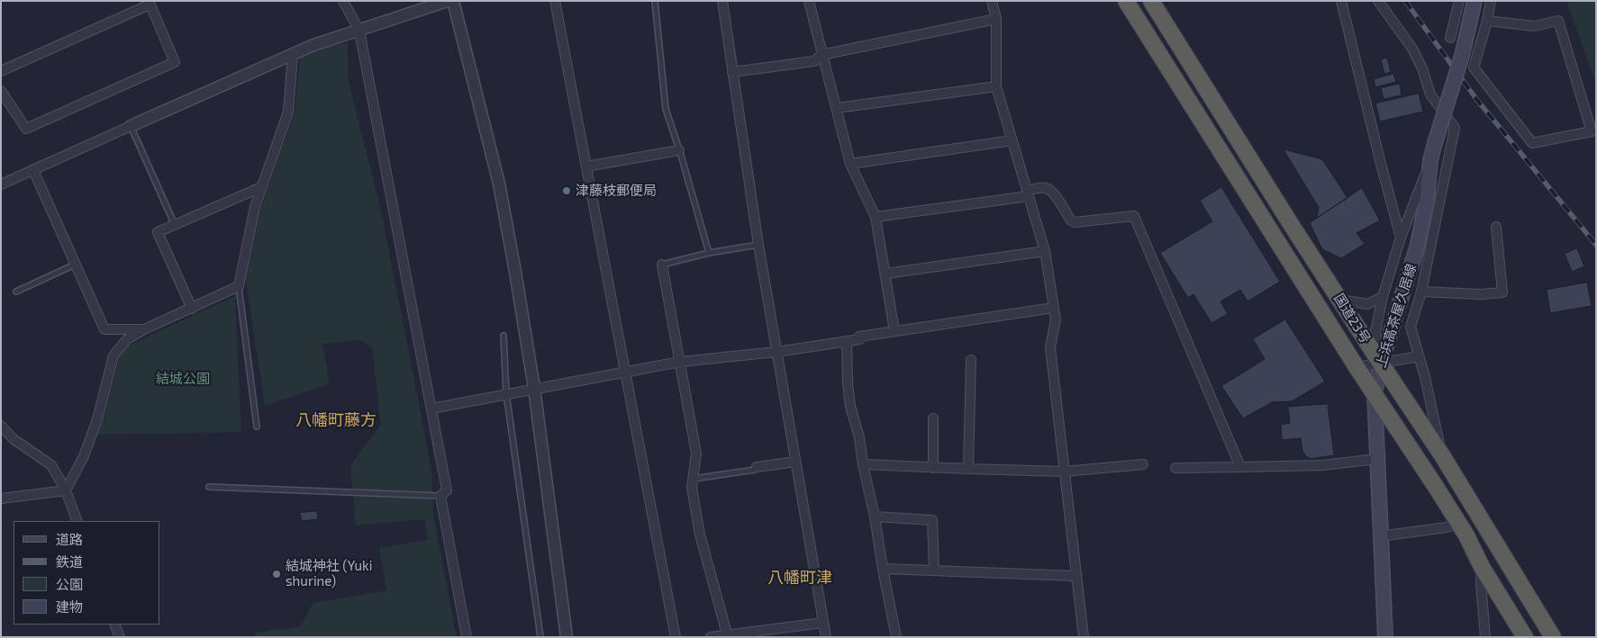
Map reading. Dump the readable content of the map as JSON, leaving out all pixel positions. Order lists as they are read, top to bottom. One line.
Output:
{"streets":{"highway":["国道23号"],"main road":["上浜高茶屋久居線"]},"crossings":[["上浜高茶屋久居線","国道23号"]],"districts":["八幡町藤方","八幡町津"],"parks":["結城公園"],"places":["津藤枝郵便局","結城神社 (Yuki shurine)"],"legend":["道路","鉄道","公園","建物"]}
